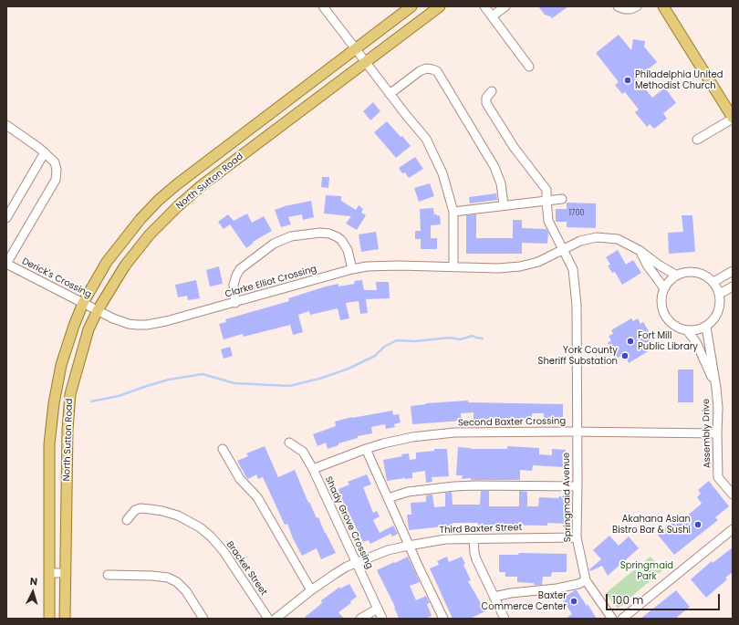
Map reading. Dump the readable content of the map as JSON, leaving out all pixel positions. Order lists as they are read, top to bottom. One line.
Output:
{"streets":{"main road":["North Sutton Road"],"street":["Derick's Crossing","Clarke Elliot Crossing","Second Baxter Crossing","Assembly Drive","Springmaid Avenue","Shady Grove Crossing","Third Baxter Street","Bracket Street"]},"crossings":[["North Sutton Road","Derick's Crossing"],["North Sutton Road","Clarke Elliot Crossing"],["Derick's Crossing","Clarke Elliot Crossing"],["Clarke Elliot Crossing","Assembly Drive"],["Clarke Elliot Crossing","Springmaid Avenue"],["Second Baxter Crossing","Assembly Drive"],["Second Baxter Crossing","Springmaid Avenue"],["Second Baxter Crossing","Shady Grove Crossing"],["Springmaid Avenue","Third Baxter Street"],["Shady Grove Crossing","Third Baxter Street"]],"parks":["Springmaid Park"],"places":["Philadelphia United Methodist Church","Fort Mill Public Library","York County Sheriff Substation","Akahana Asian Bistro Bar & Sushi","Baxter Commerce Center"],"house_numbers":["1700"],"scale_bar":"100 m","north":"top"}
